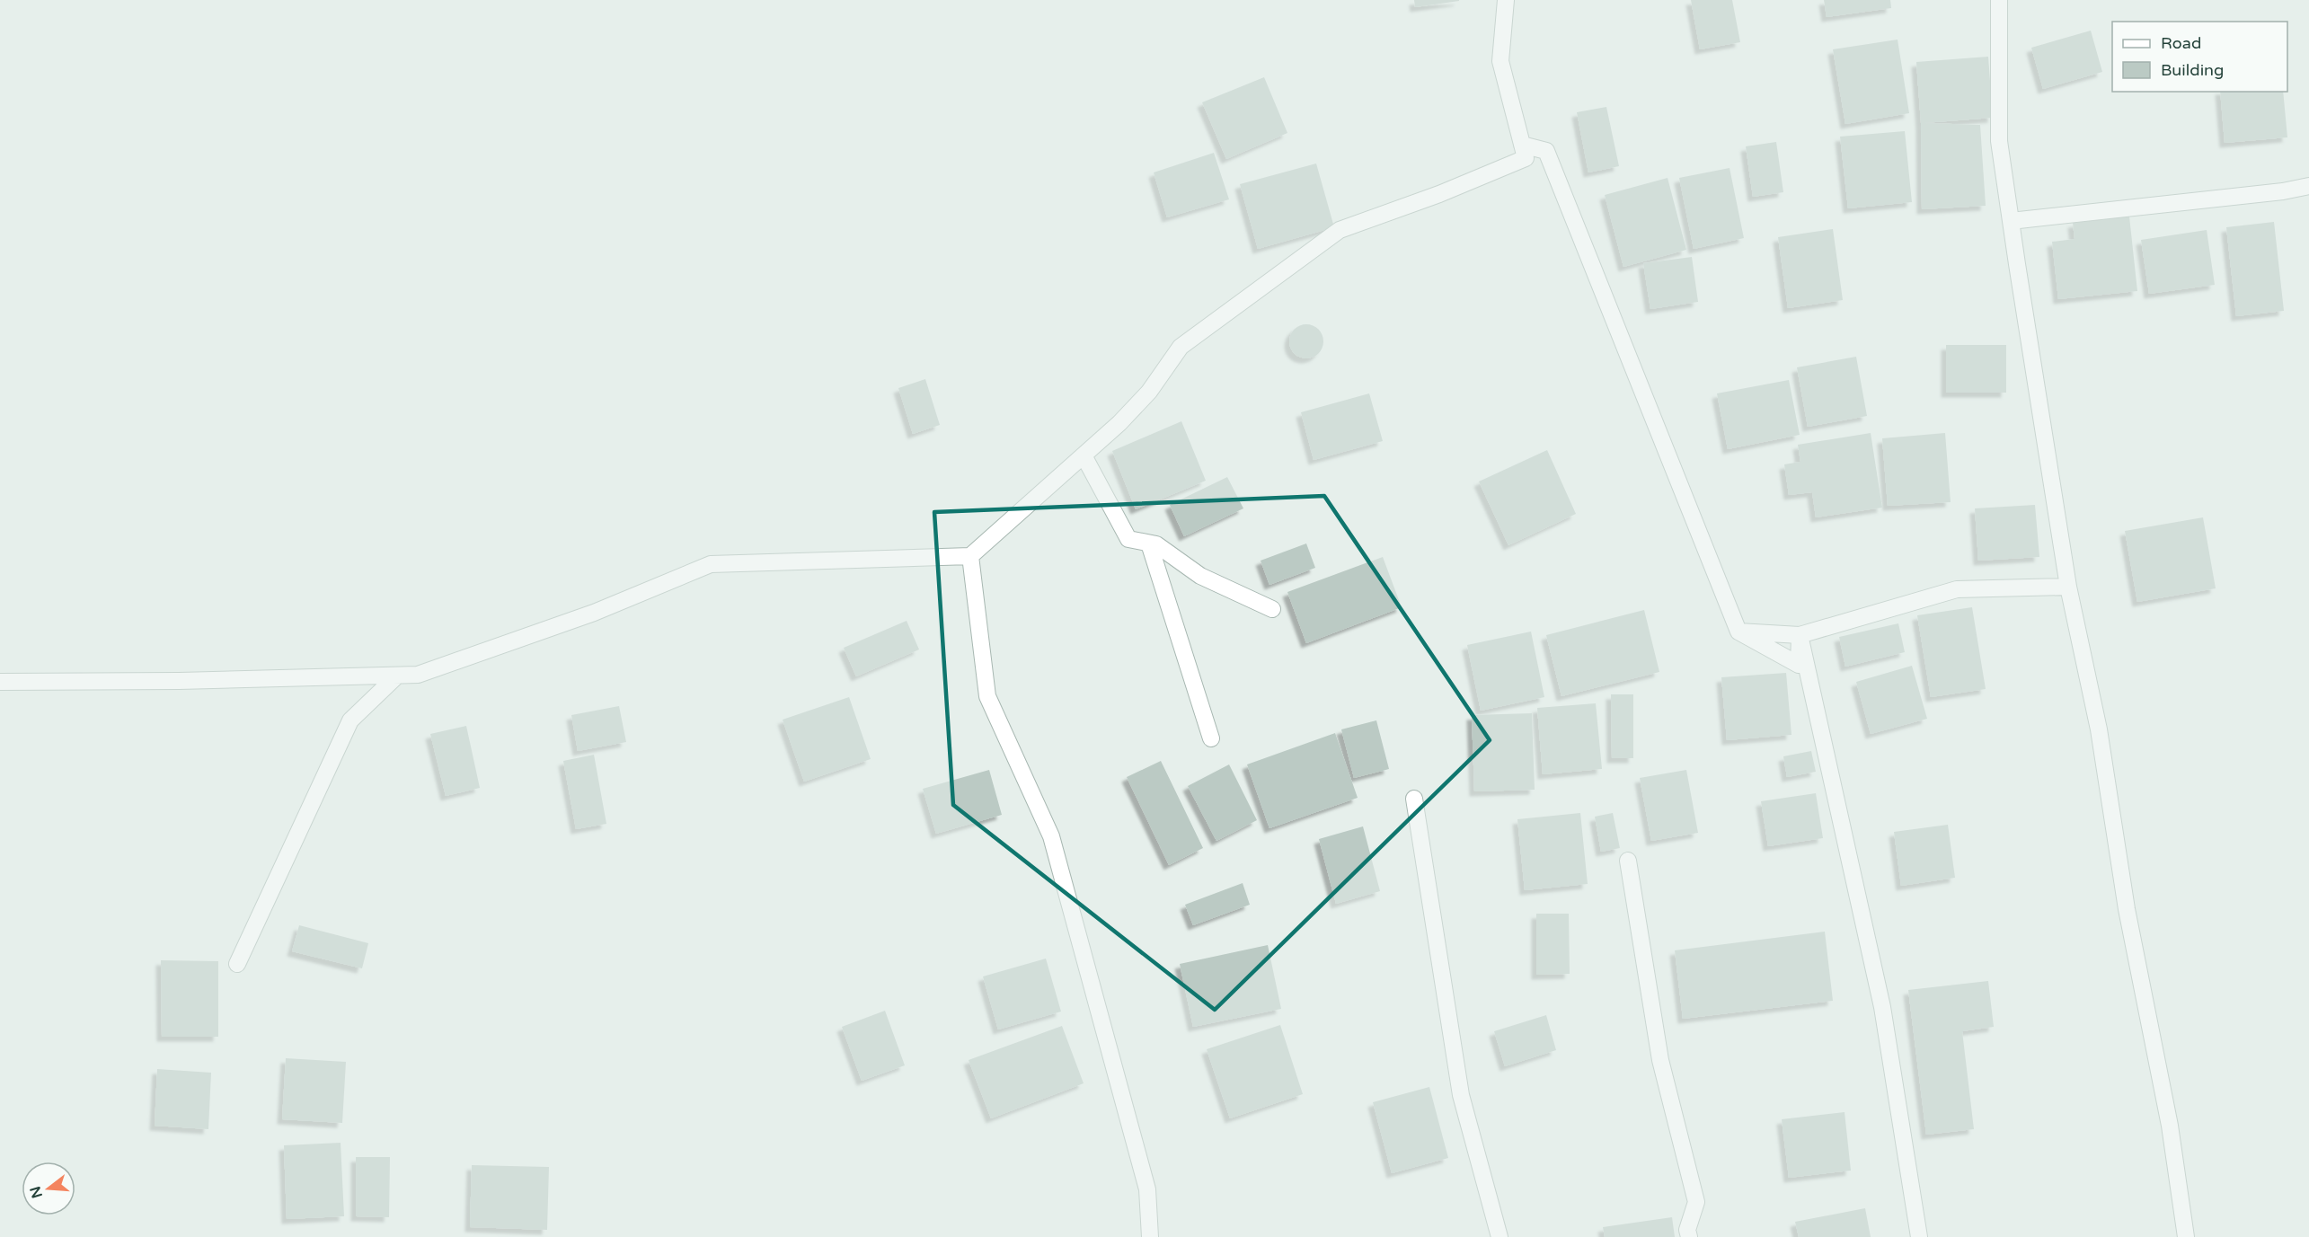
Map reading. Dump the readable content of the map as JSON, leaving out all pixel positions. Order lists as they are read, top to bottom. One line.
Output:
{"legend":["Road","Building"],"north":"left"}
